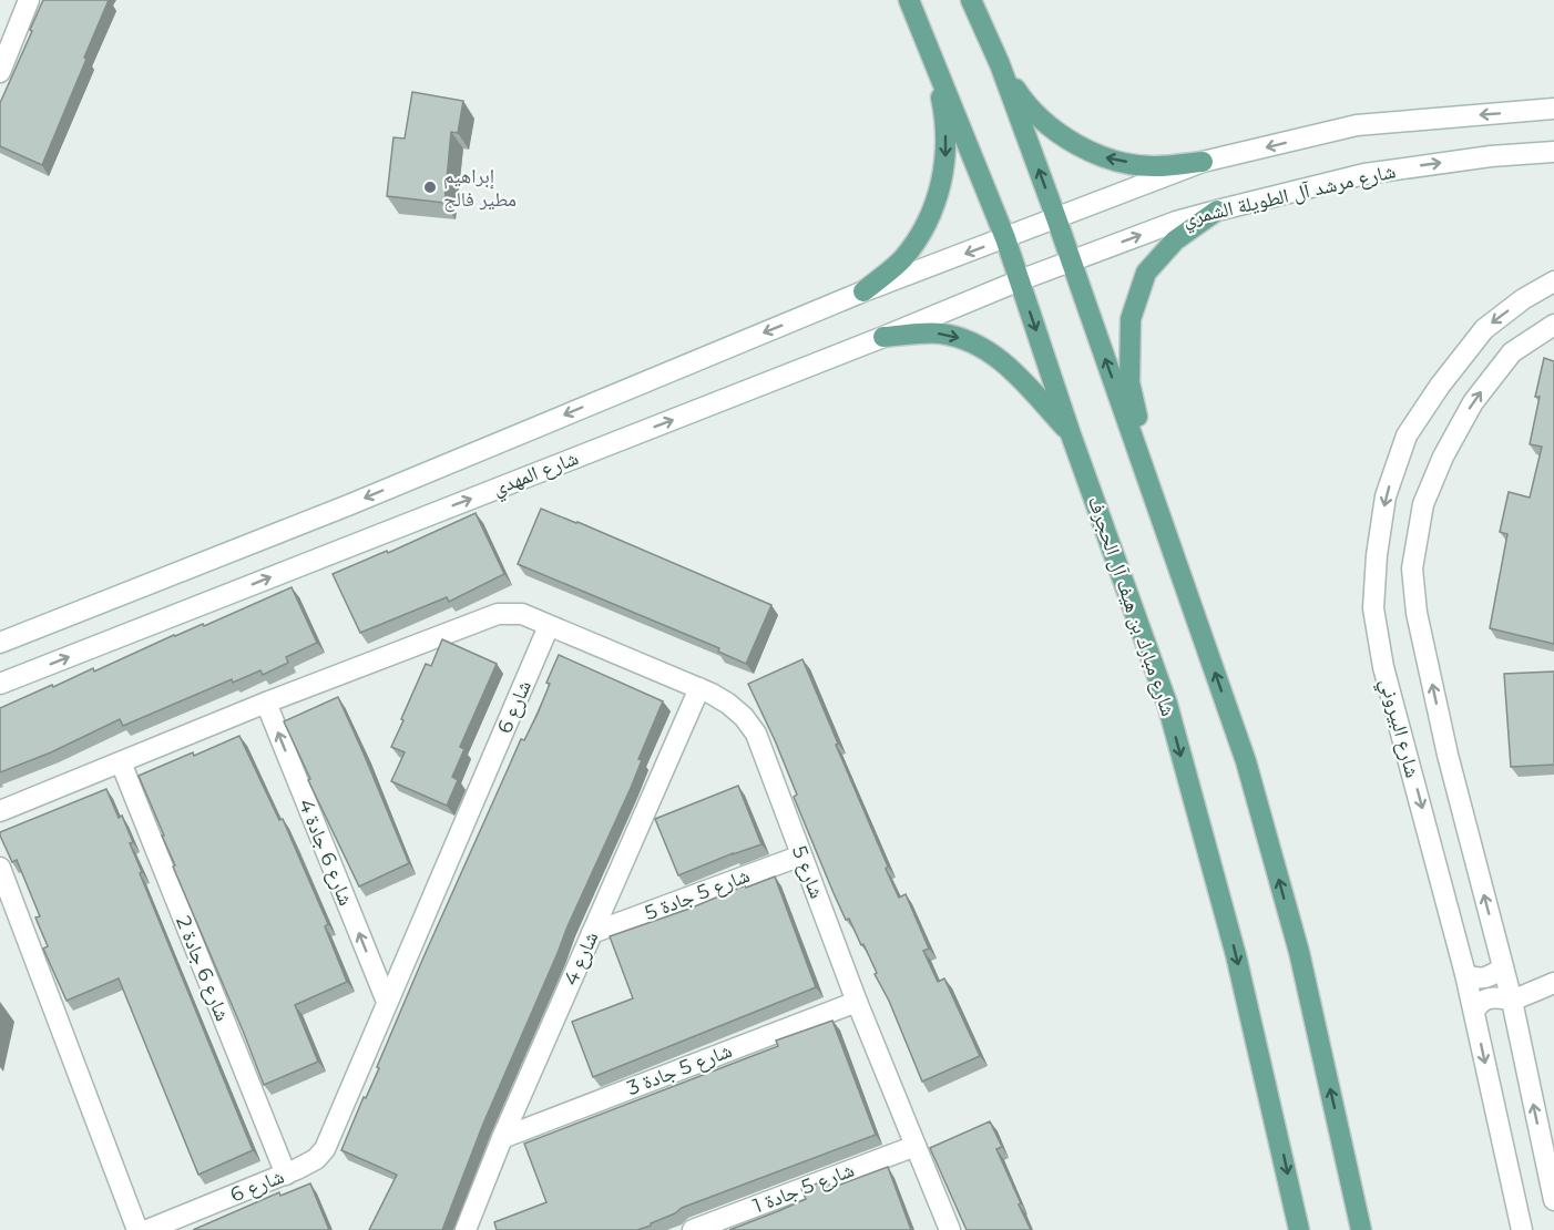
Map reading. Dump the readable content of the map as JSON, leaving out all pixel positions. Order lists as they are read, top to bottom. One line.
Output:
{"streets":{"main road":["شارع مبارك بن هيف آل الحجرف"],"street":["شارع مرشد آل الطويلة الشمري","شارع المهدي","شارع 6","شارع البيروني","شارع 6 جادة 4","شارع 5","شارع 5 جادة 5","شارع 4","شارع 6 جادة 2","شارع 5 جادة 3","شارع 5 جادة 1"]},"crossings":[["شارع مرشد آل الطويلة الشمري","شارع المهدي"],["شارع المهدي","شارع مبارك بن هيف آل الحجرف"],["شارع 6","شارع 6 جادة 4"],["شارع 6","شارع 5"],["شارع 6","شارع 6 جادة 2"],["شارع 5","شارع 5 جادة 5"],["شارع 5","شارع 4"],["شارع 5","شارع 5 جادة 3"],["شارع 5","شارع 5 جادة 1"],["شارع 5 جادة 5","شارع 4"],["شارع 4","شارع 5 جادة 3"]],"one_way":["شارع 6 جادة 4"],"places":["إبراهيم مطير فالح"]}
